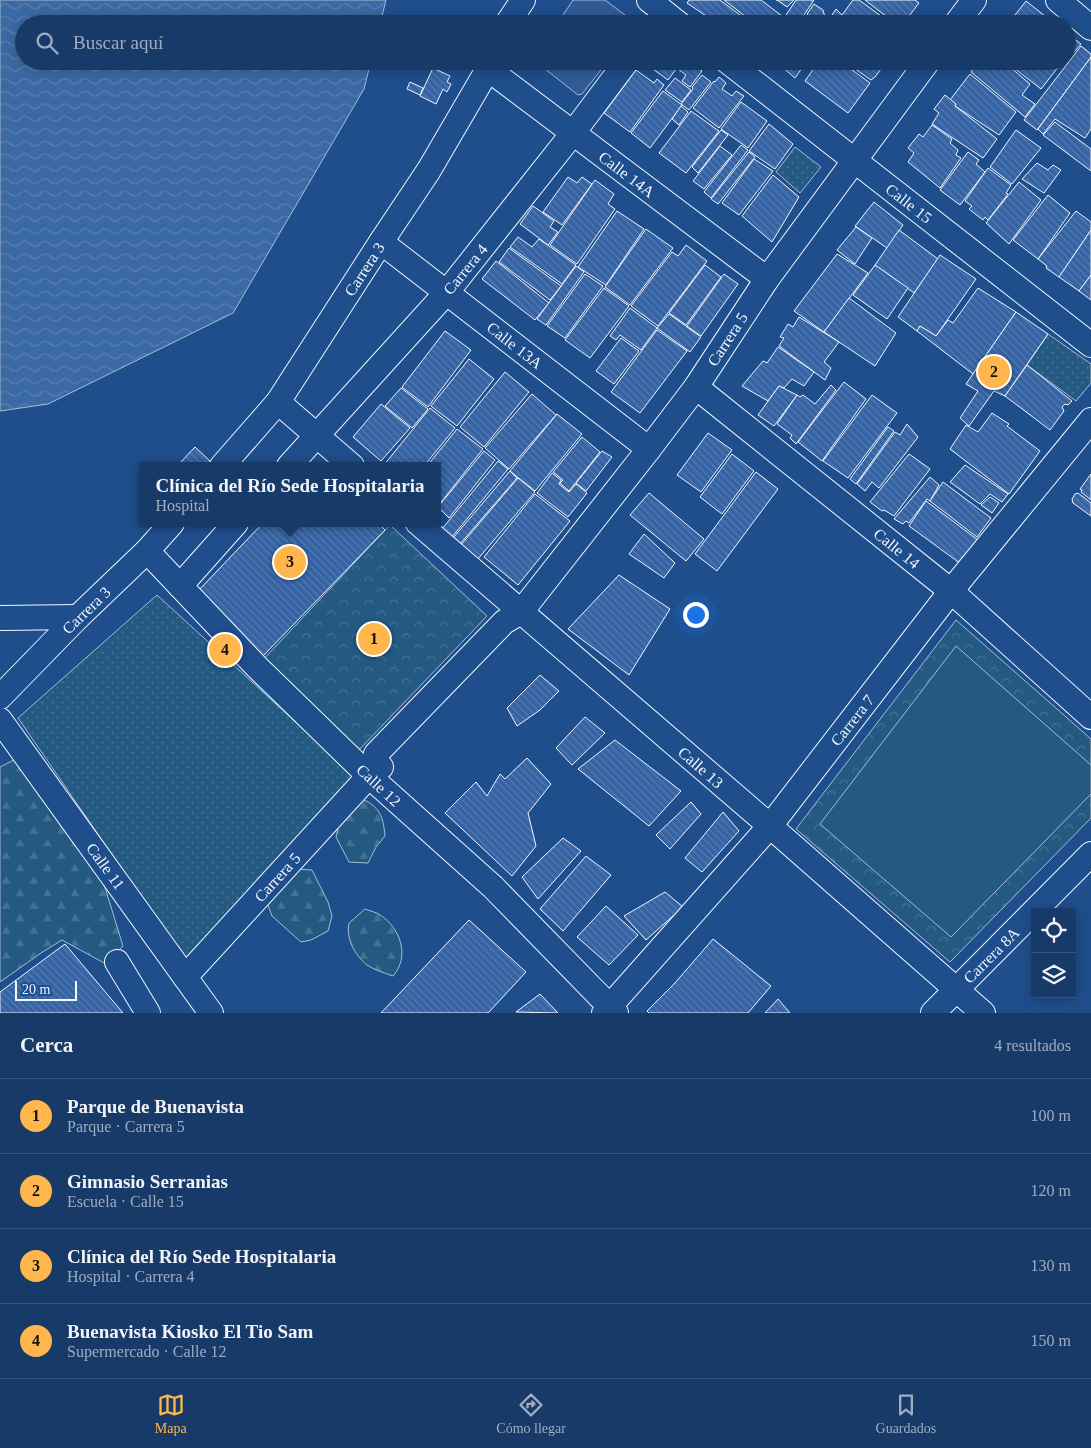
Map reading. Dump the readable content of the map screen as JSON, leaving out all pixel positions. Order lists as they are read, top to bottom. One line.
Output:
{"streets":{"street":["Calle 14A","Calle 15","Carrera 3","Carrera 4","Carrera 5","Calle 13A","Calle 14","Carrera 7","Calle 13","Calle 12","Calle 11","Carrera 8A"]},"crossings":[["Calle 14A","Carrera 4"],["Calle 14A","Carrera 5"],["Calle 15","Carrera 5"],["Carrera 3","Calle 13A"],["Carrera 3","Calle 12"],["Carrera 4","Calle 13A"],["Carrera 5","Calle 13A"],["Carrera 5","Calle 14"],["Carrera 5","Calle 13"],["Carrera 5","Calle 12"],["Carrera 5","Calle 11"],["Calle 14","Carrera 7"],["Carrera 7","Calle 13"],["Carrera 7","Calle 12"],["Calle 13","Carrera 8A"]],"scale_bar":"20 m","page":{"search":"Buscar aquí","pins":["2","3","1","4"],"popup":["Clínica del Río Sede Hospitalaria","Hospital"],"scale":"20 m","heading":["Cerca","4 resultados"],"list":[{"mark":"1","name":"Parque de Buenavista","note":"Parque · Carrera 5","value":"100 m"},{"mark":"2","name":"Gimnasio Serranias","note":"Escuela · Calle 15","value":"120 m"},{"mark":"3","name":"Clínica del Río Sede Hospitalaria","note":"Hospital · Carrera 4","value":"130 m"},{"mark":"4","name":"Buenavista Kiosko El Tio Sam","note":"Supermercado · Calle 12","value":"150 m"}],"nav":["Mapa","Cómo llegar","Guardados"]}}
